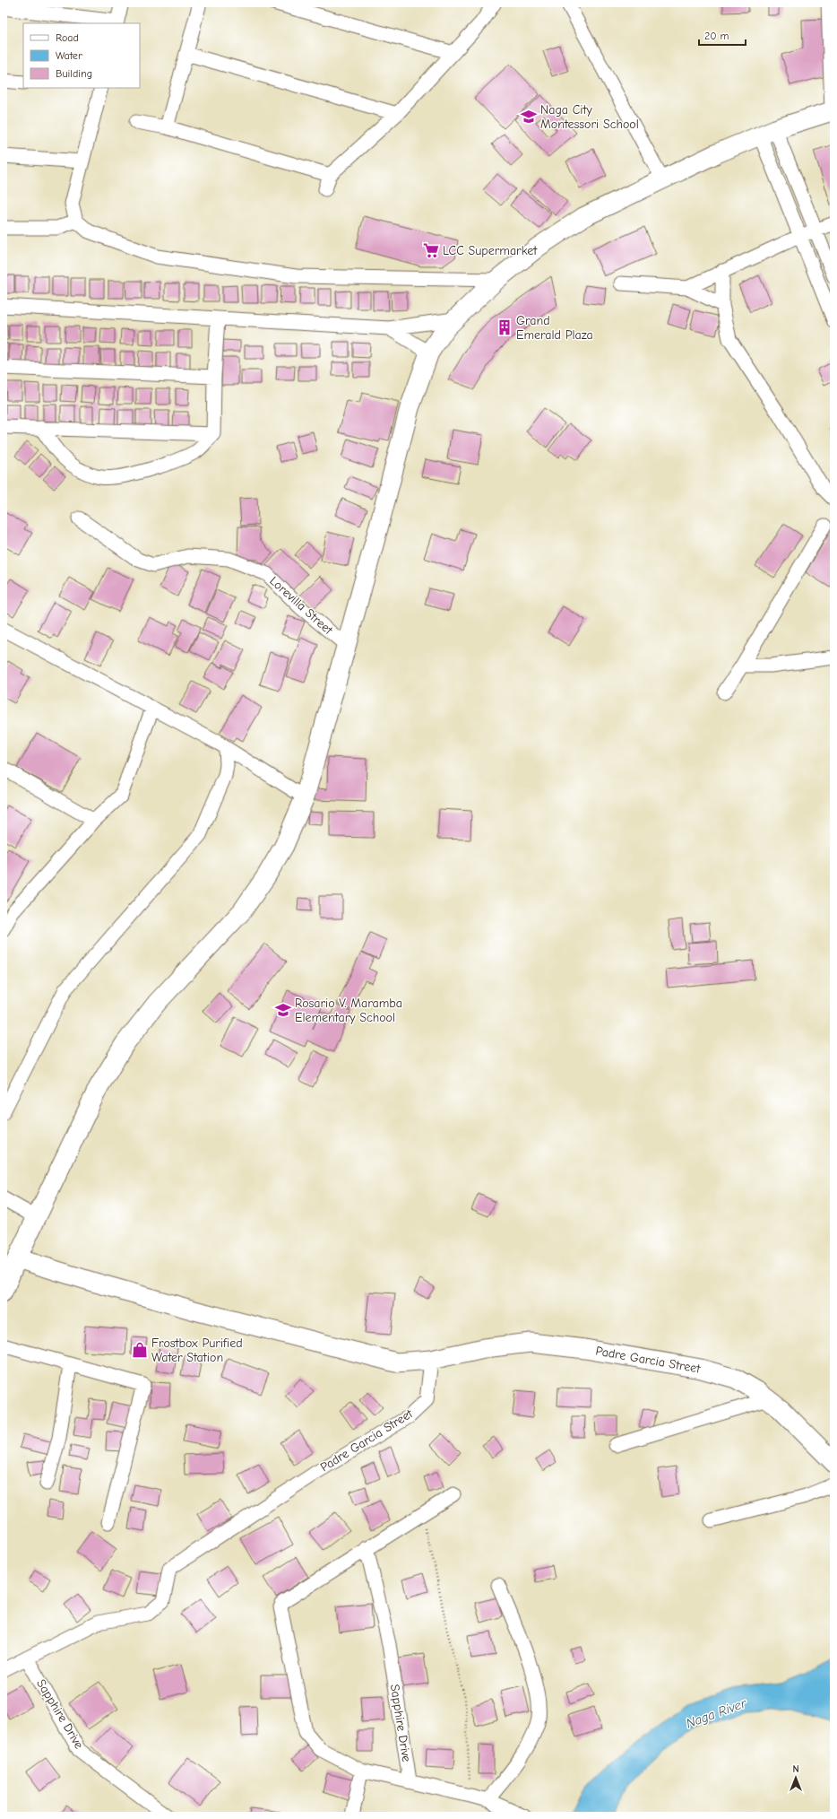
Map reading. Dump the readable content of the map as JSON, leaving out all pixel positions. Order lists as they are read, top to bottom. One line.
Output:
{"streets":{"main road":["Padre Garcia Street"],"street":["Lorevilla Street","Sapphire Drive"]},"crossings":[["Padre Garcia Street","Sapphire Drive"]],"water":["Naga River"],"places":{"school or university":["Naga City Montessori School","Rosario V. Maramba Elementary School"],"supermarket":["LCC Supermarket"],"building":["Grand Emerald Plaza"],"shop":["Frostbox Purified Water Station"]},"legend":["Road","Water","Building"],"scale_bar":"20 m","north":"top"}
